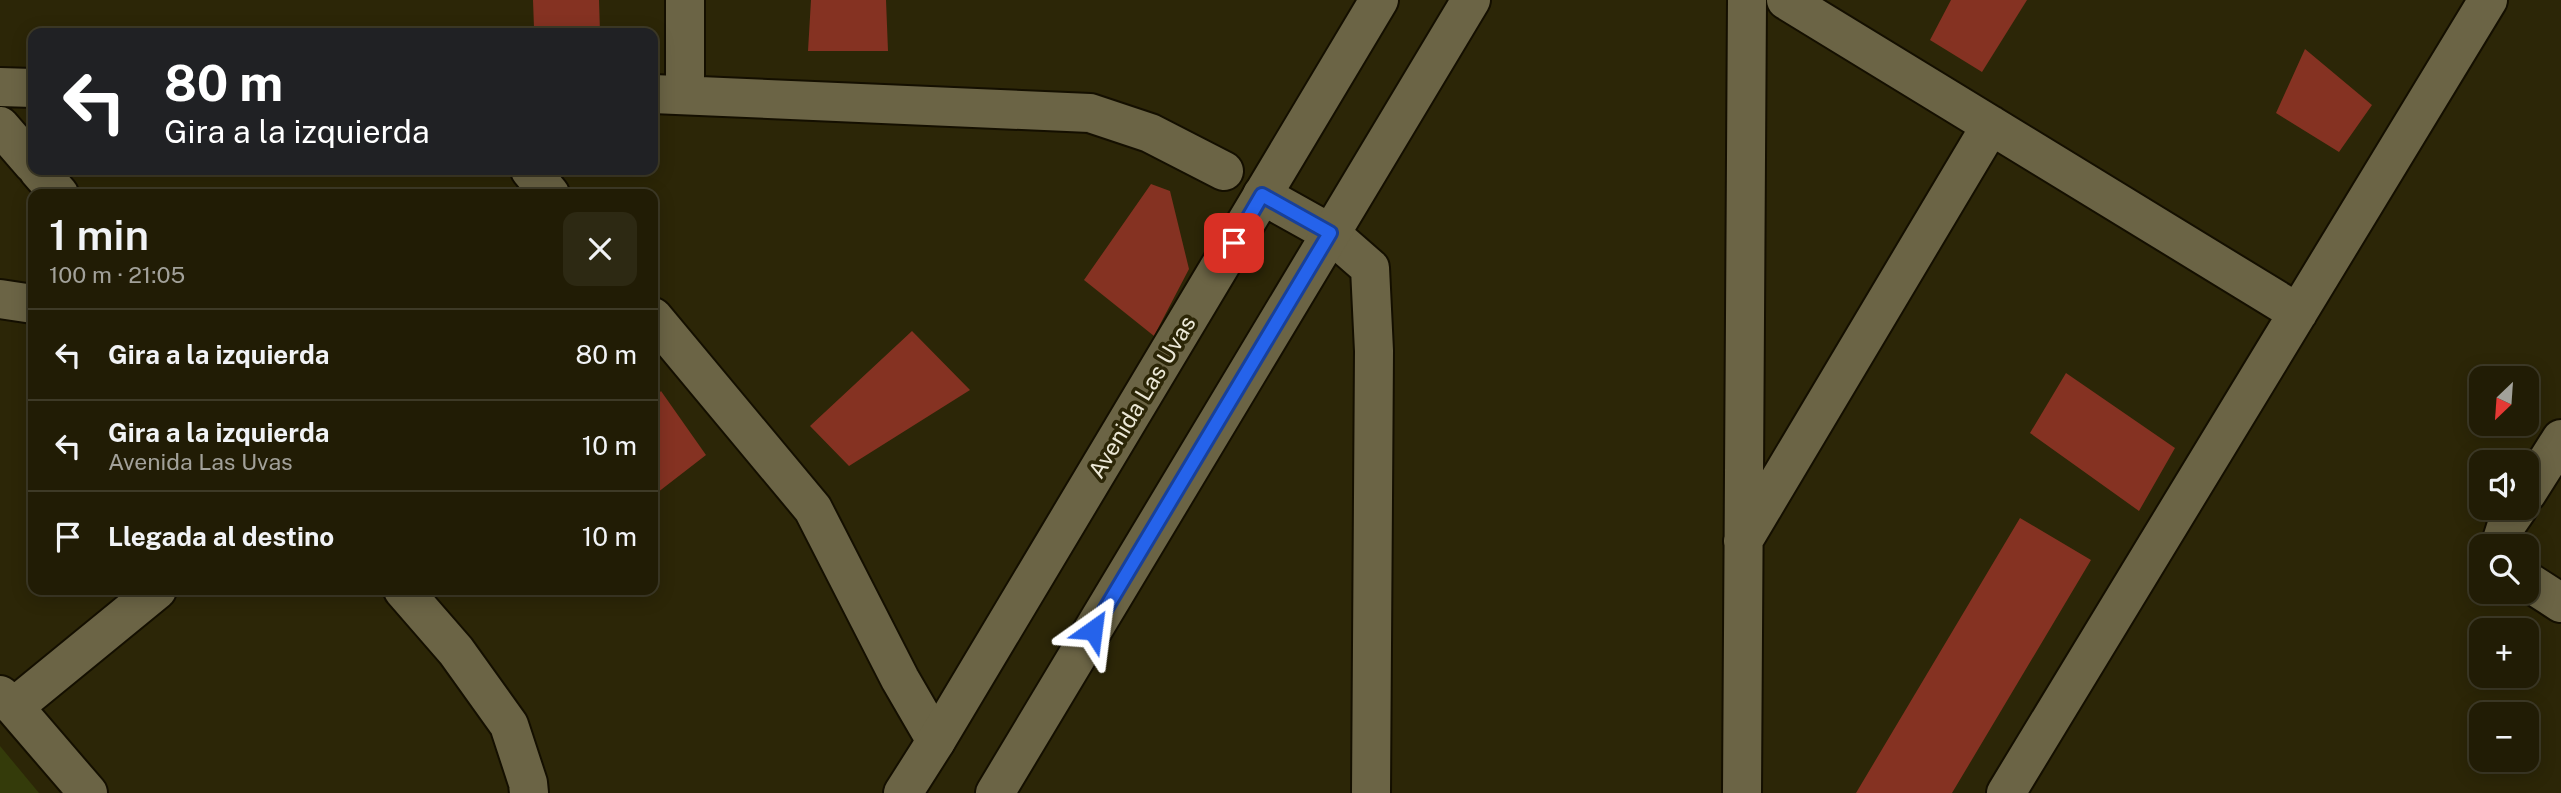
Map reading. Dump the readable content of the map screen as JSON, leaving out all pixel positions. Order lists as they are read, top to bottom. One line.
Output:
{"streets":{"street":["Avenida Las Uvas"]},"north":"bottom left","page":{"turn":["80 m","Gira a la izquierda"],"heading":["1 min","100 m · 21:05"],"list":[{"name":"Gira a la izquierda","value":"80 m"},{"name":"Gira a la izquierda","note":"Avenida Las Uvas","value":"10 m"},{"name":"Llegada al destino","value":"10 m"}],"map_buttons":["+","−"]}}
